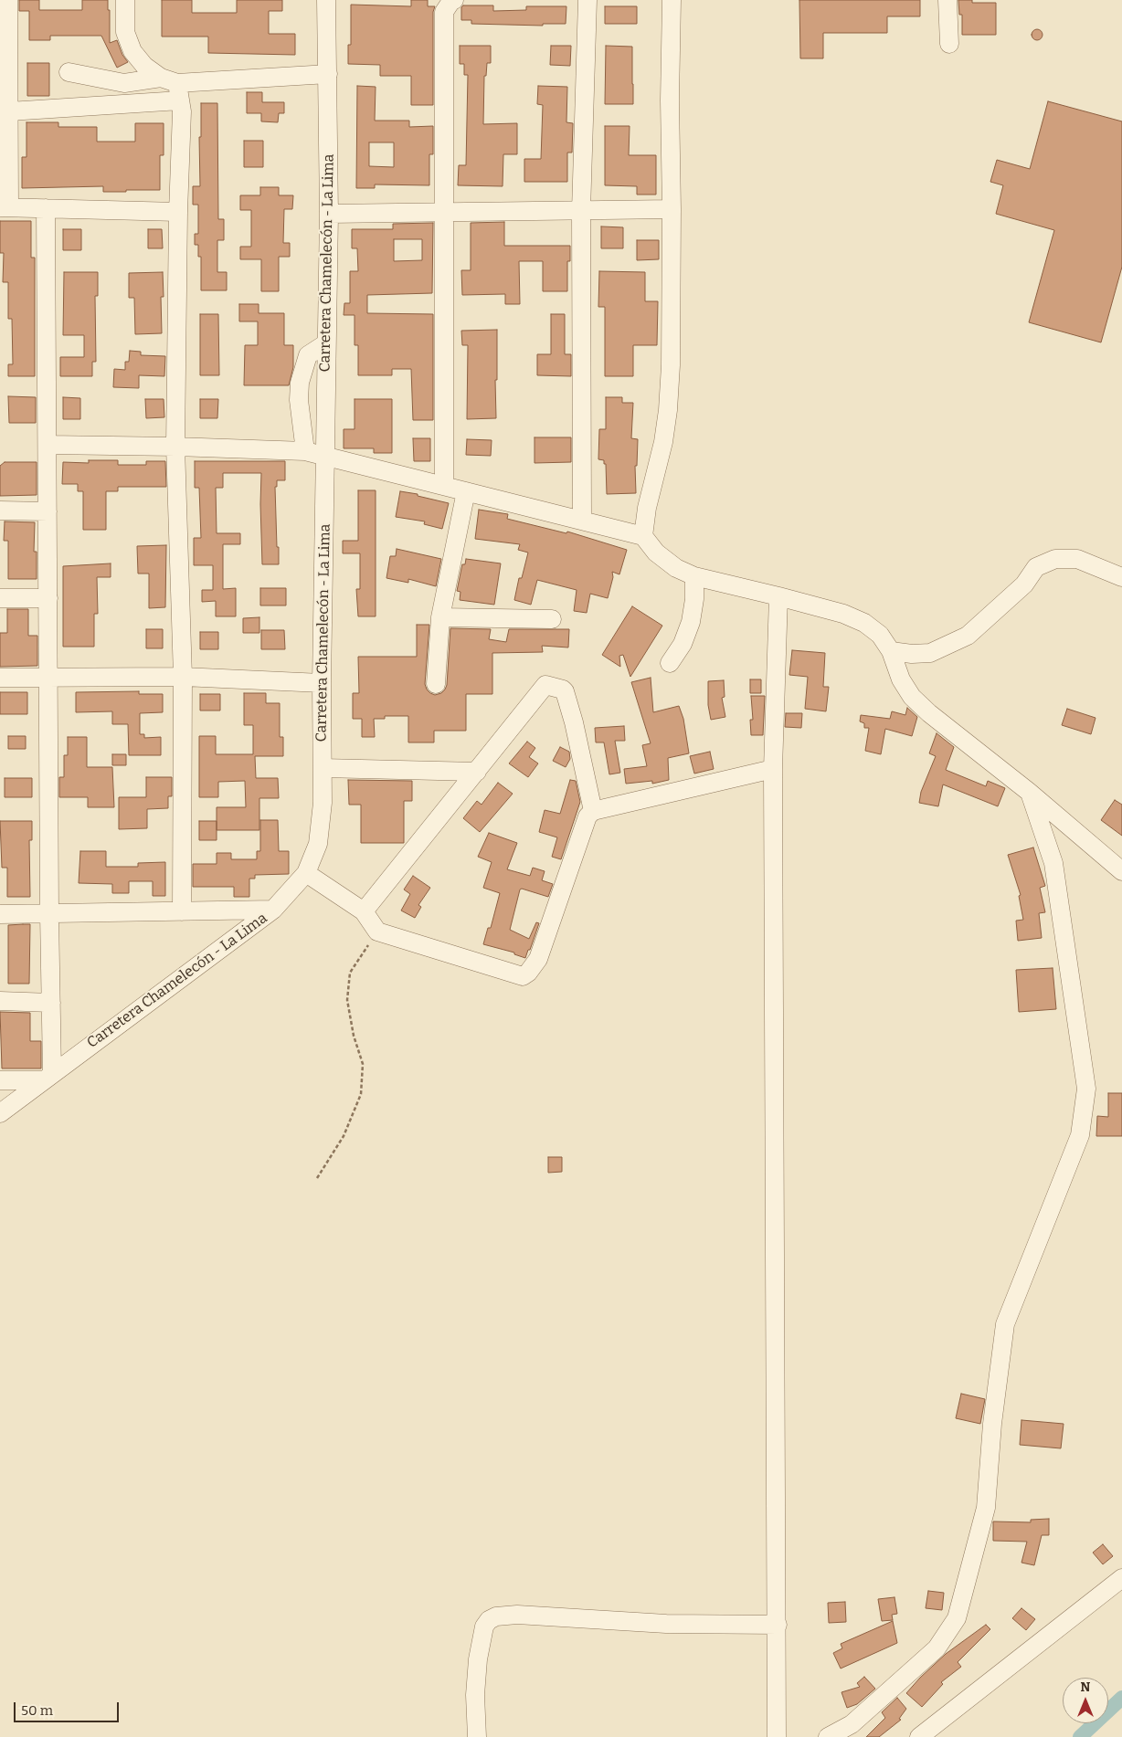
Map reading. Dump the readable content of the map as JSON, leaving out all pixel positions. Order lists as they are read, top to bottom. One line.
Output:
{"streets":{"street":["Carretera Chamelecón - La Lima"]},"scale_bar":"50 m","north":"top"}
